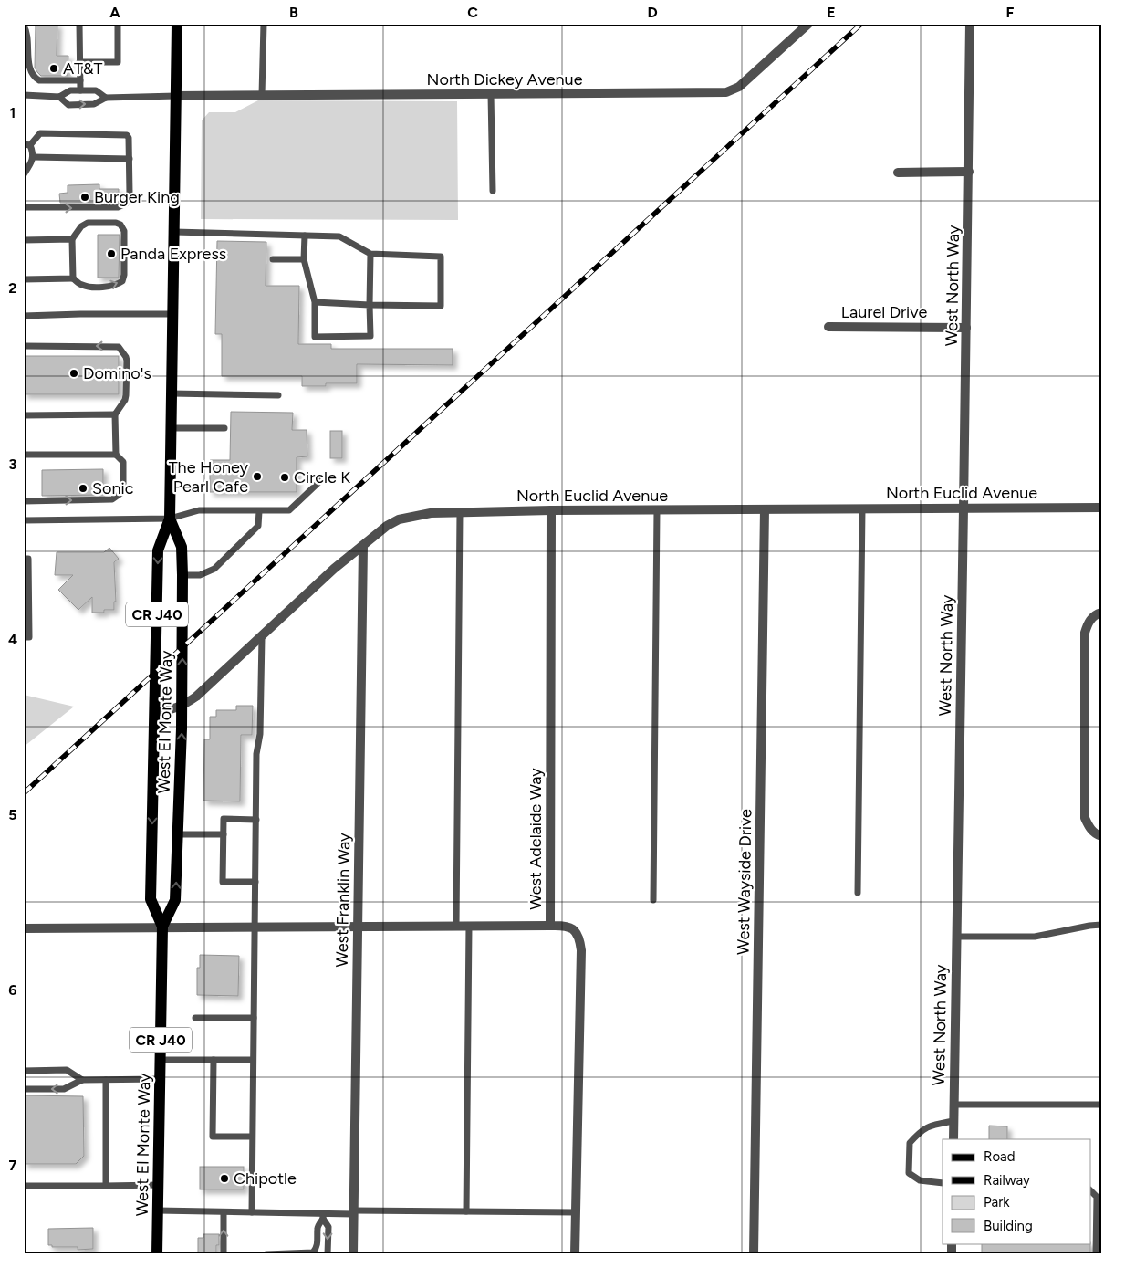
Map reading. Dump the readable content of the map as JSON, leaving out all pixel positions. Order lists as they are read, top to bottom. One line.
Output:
{"streets":{"main road":["CR J40","West El Monte Way"],"street":["North Dickey Avenue","West North Way","Laurel Drive","North Euclid Avenue","West Adelaide Way","West Wayside Drive","West Franklin Way"]},"crossings":[["North Dickey Avenue","West El Monte Way"],["West North Way","Laurel Drive"],["West North Way","North Euclid Avenue"],["North Euclid Avenue","West El Monte Way"],["North Euclid Avenue","West Adelaide Way"],["North Euclid Avenue","West Wayside Drive"],["North Euclid Avenue","West Franklin Way"]],"places":["AT&T","Burger King","Panda Express","Domino's","The Honey Pearl Cafe","Circle K","Sonic","Chipotle"],"legend":["Road","Railway","Park","Building"],"grid":{"columns":["A","B","C","D","E","F"],"rows":["1","2","3","4","5","6","7"]}}
